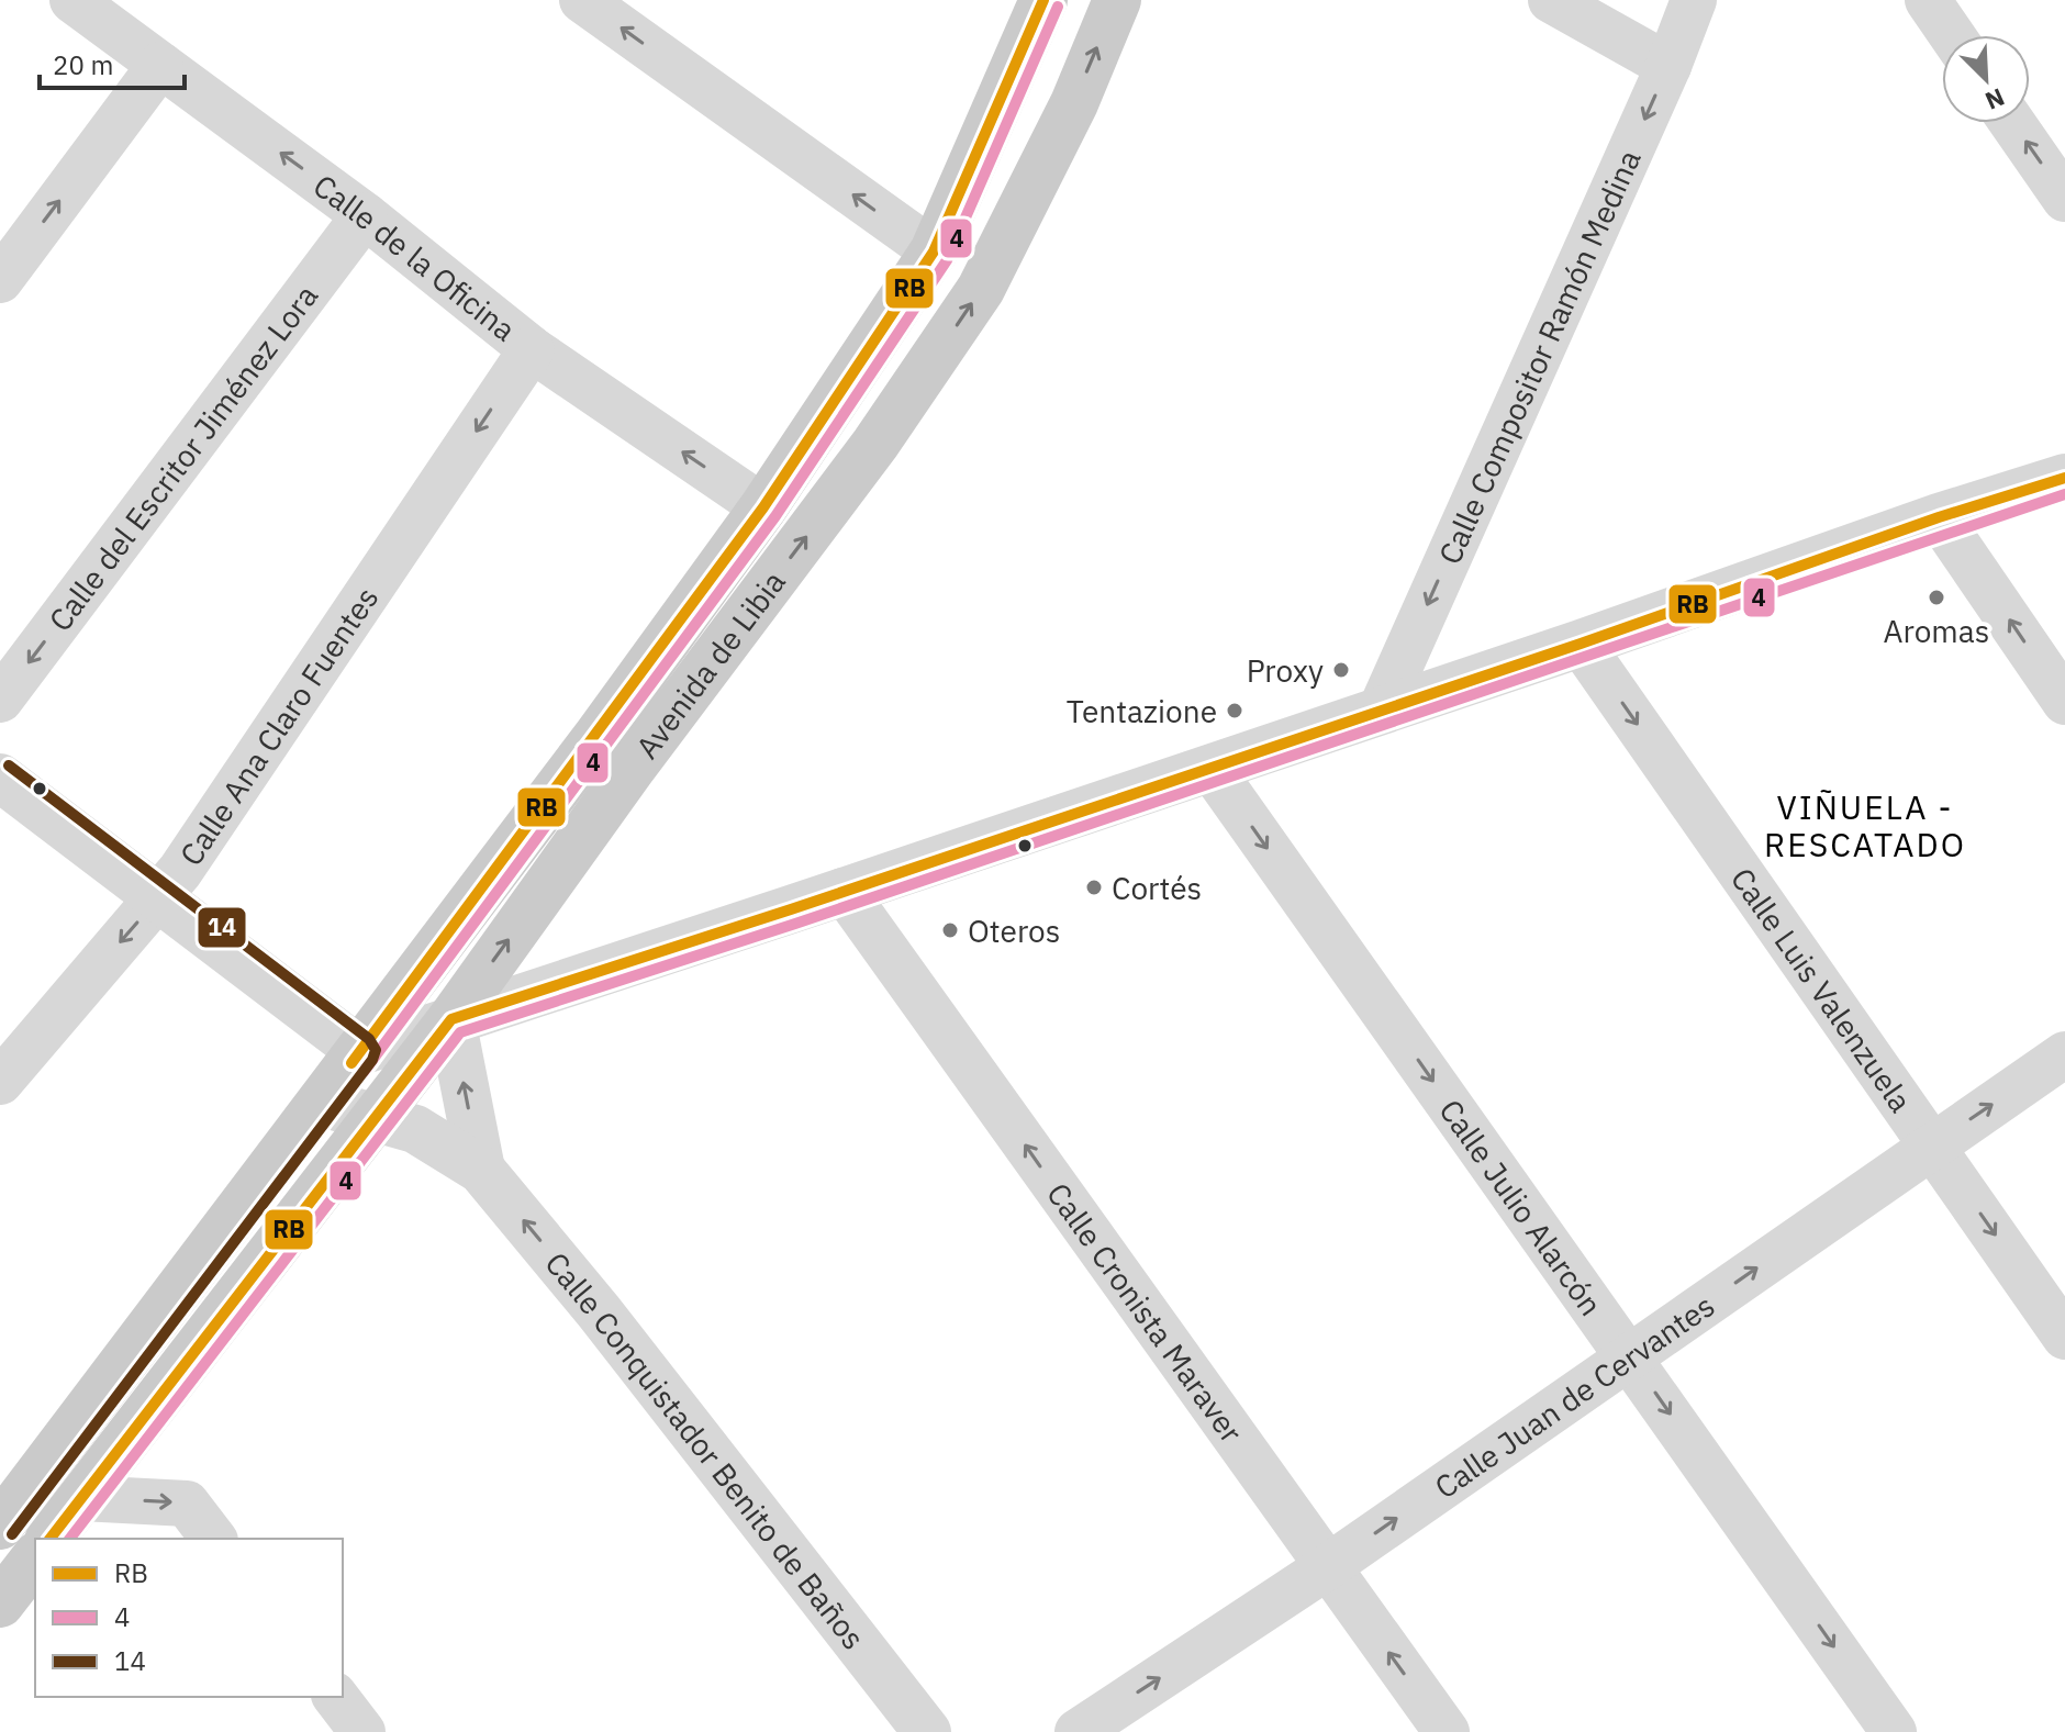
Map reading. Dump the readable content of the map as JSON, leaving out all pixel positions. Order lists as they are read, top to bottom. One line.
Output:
{"streets":{"main road":["Avenida de Libia"],"street":["Calle de la Oficina","Calle Compositor Ramón Medina","Calle del Escritor Jiménez Lora","Calle Ana Claro Fuentes","Calle Luis Valenzuela","Calle Julio Alarcón","Calle Cronista Maraver","Calle Juan de Cervantes","Calle Conquistador Benito de Baños"]},"crossings":[["Calle de la Oficina","Calle del Escritor Jiménez Lora"],["Calle de la Oficina","Avenida de Libia"],["Calle de la Oficina","Calle Ana Claro Fuentes"],["Avenida de Libia","Calle Conquistador Benito de Baños"],["Calle Luis Valenzuela","Calle Juan de Cervantes"],["Calle Julio Alarcón","Calle Juan de Cervantes"],["Calle Cronista Maraver","Calle Juan de Cervantes"]],"one_way":["Calle Compositor Ramón Medina","Calle Ana Claro Fuentes","Calle Luis Valenzuela","Calle Julio Alarcón","Calle Cronista Maraver","Calle Juan de Cervantes","Calle Conquistador Benito de Baños"],"districts":["VIÑUELA - RESCATADO"],"places":["Aromas","Proxy","Tentazione","Cortés","Oteros"],"lines":["transit line RB","transit line 4","transit line 14"],"legend":["RB","4","14"],"scale_bar":"20 m","north":"bottom right"}
